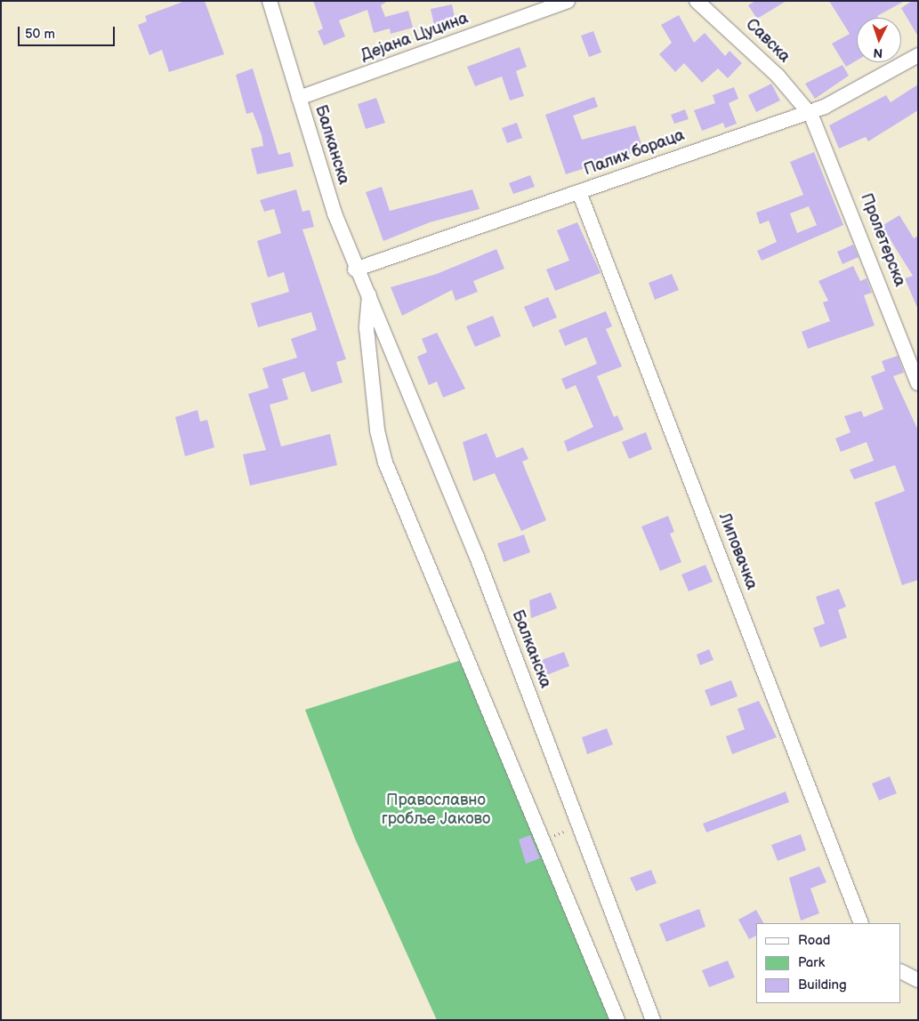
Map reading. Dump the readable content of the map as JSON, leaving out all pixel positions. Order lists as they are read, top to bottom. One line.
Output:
{"streets":{"street":["Дејана Цуцина","Савска","Балканска","Палих бораца","Пролетерска","Липовачка"]},"crossings":[["Дејана Цуцина","Балканска"],["Савска","Палих бораца"],["Савска","Пролетерска"],["Балканска","Палих бораца"],["Палих бораца","Пролетерска"],["Палих бораца","Липовачка"]],"parks":["Православно гробље Јаково"],"legend":["Road","Park","Building"],"scale_bar":"50 m","north":"bottom"}
